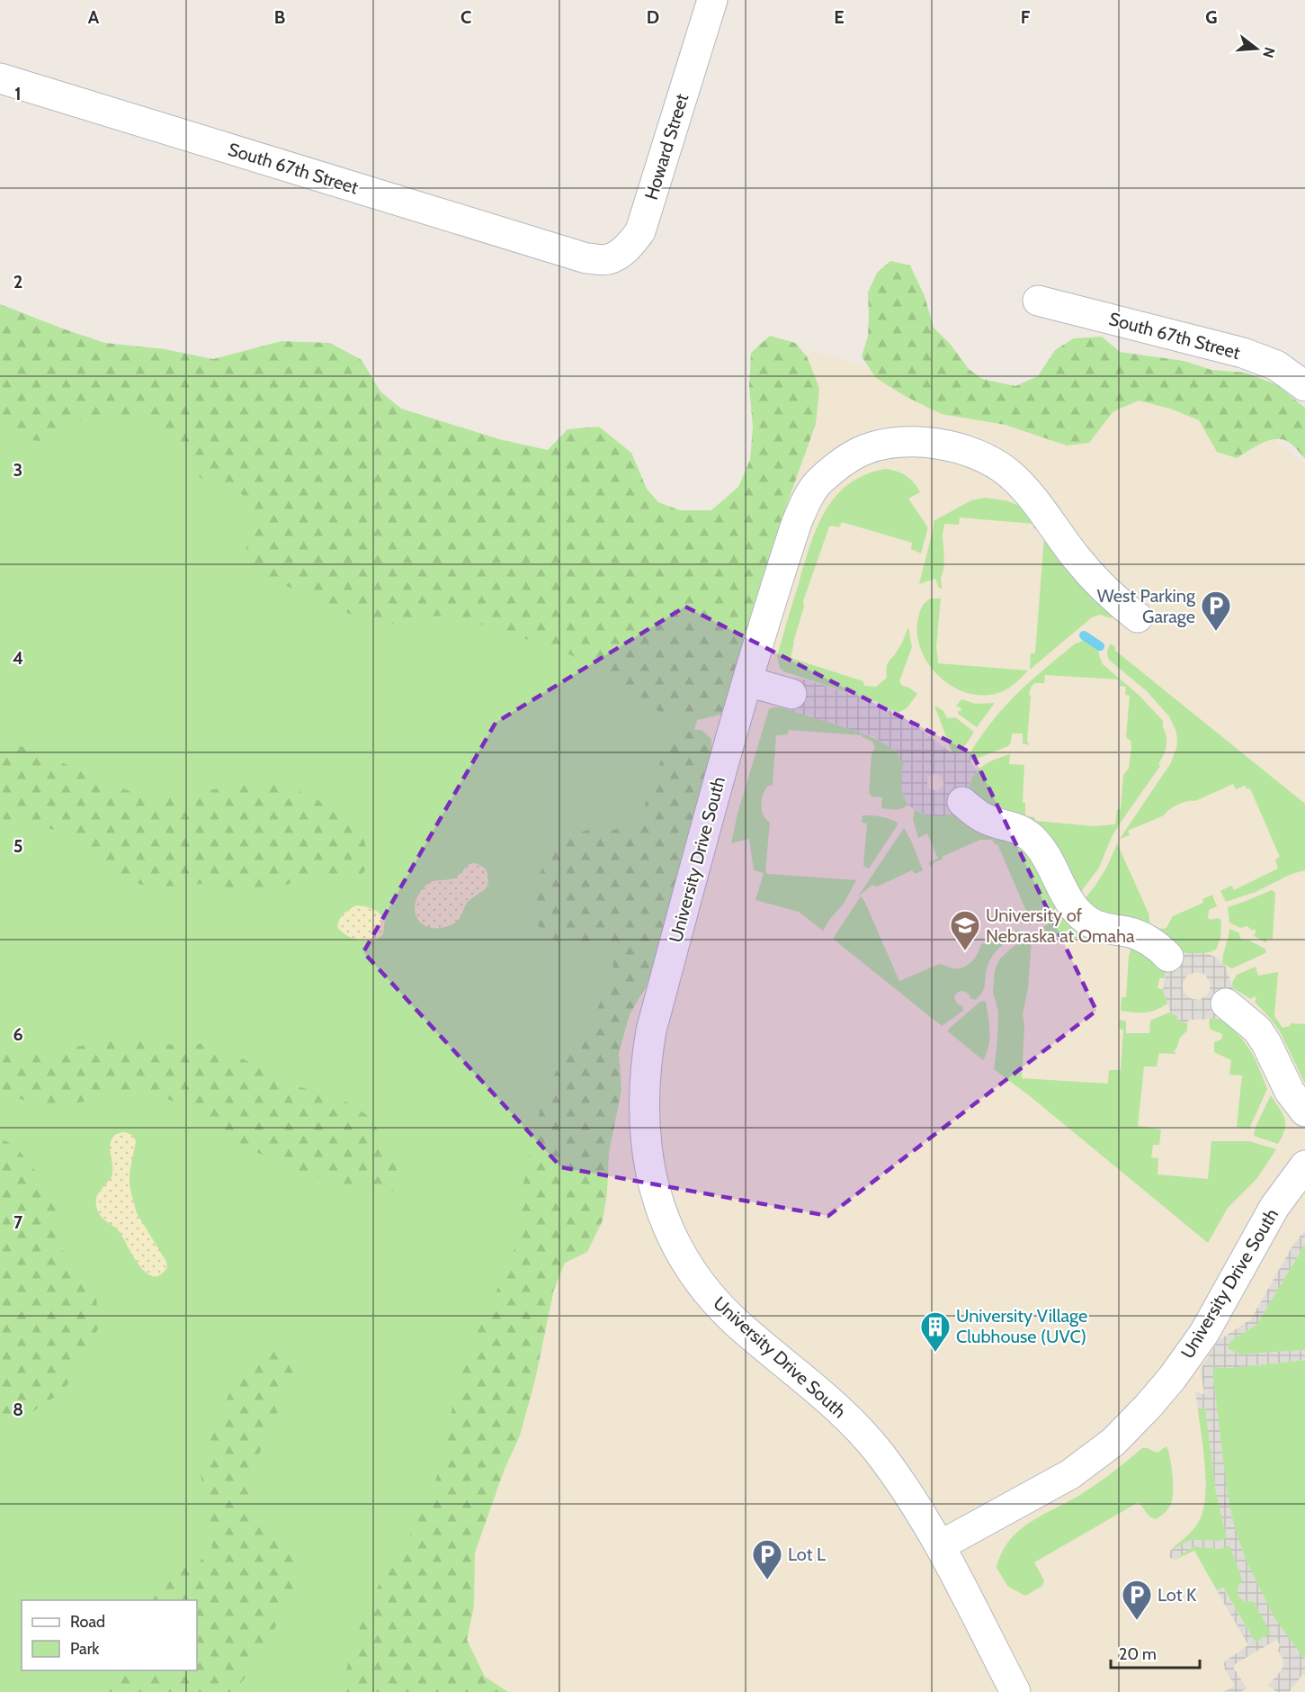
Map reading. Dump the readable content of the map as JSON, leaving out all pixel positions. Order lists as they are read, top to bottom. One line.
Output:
{"streets":{"street":["Howard Street","South 67th Street","University Drive South"]},"crossings":[["Howard Street","South 67th Street"]],"places":{"parking":["West Parking Garage","Lot L","Lot K"],"school or university":["University of Nebraska at Omaha"],"building":["University Village Clubhouse (UVC)"]},"legend":["Road","Park"],"scale_bar":"20 m","north":"right","grid":{"columns":["A","B","C","D","E","F","G"],"rows":["1","2","3","4","5","6","7","8"]}}
